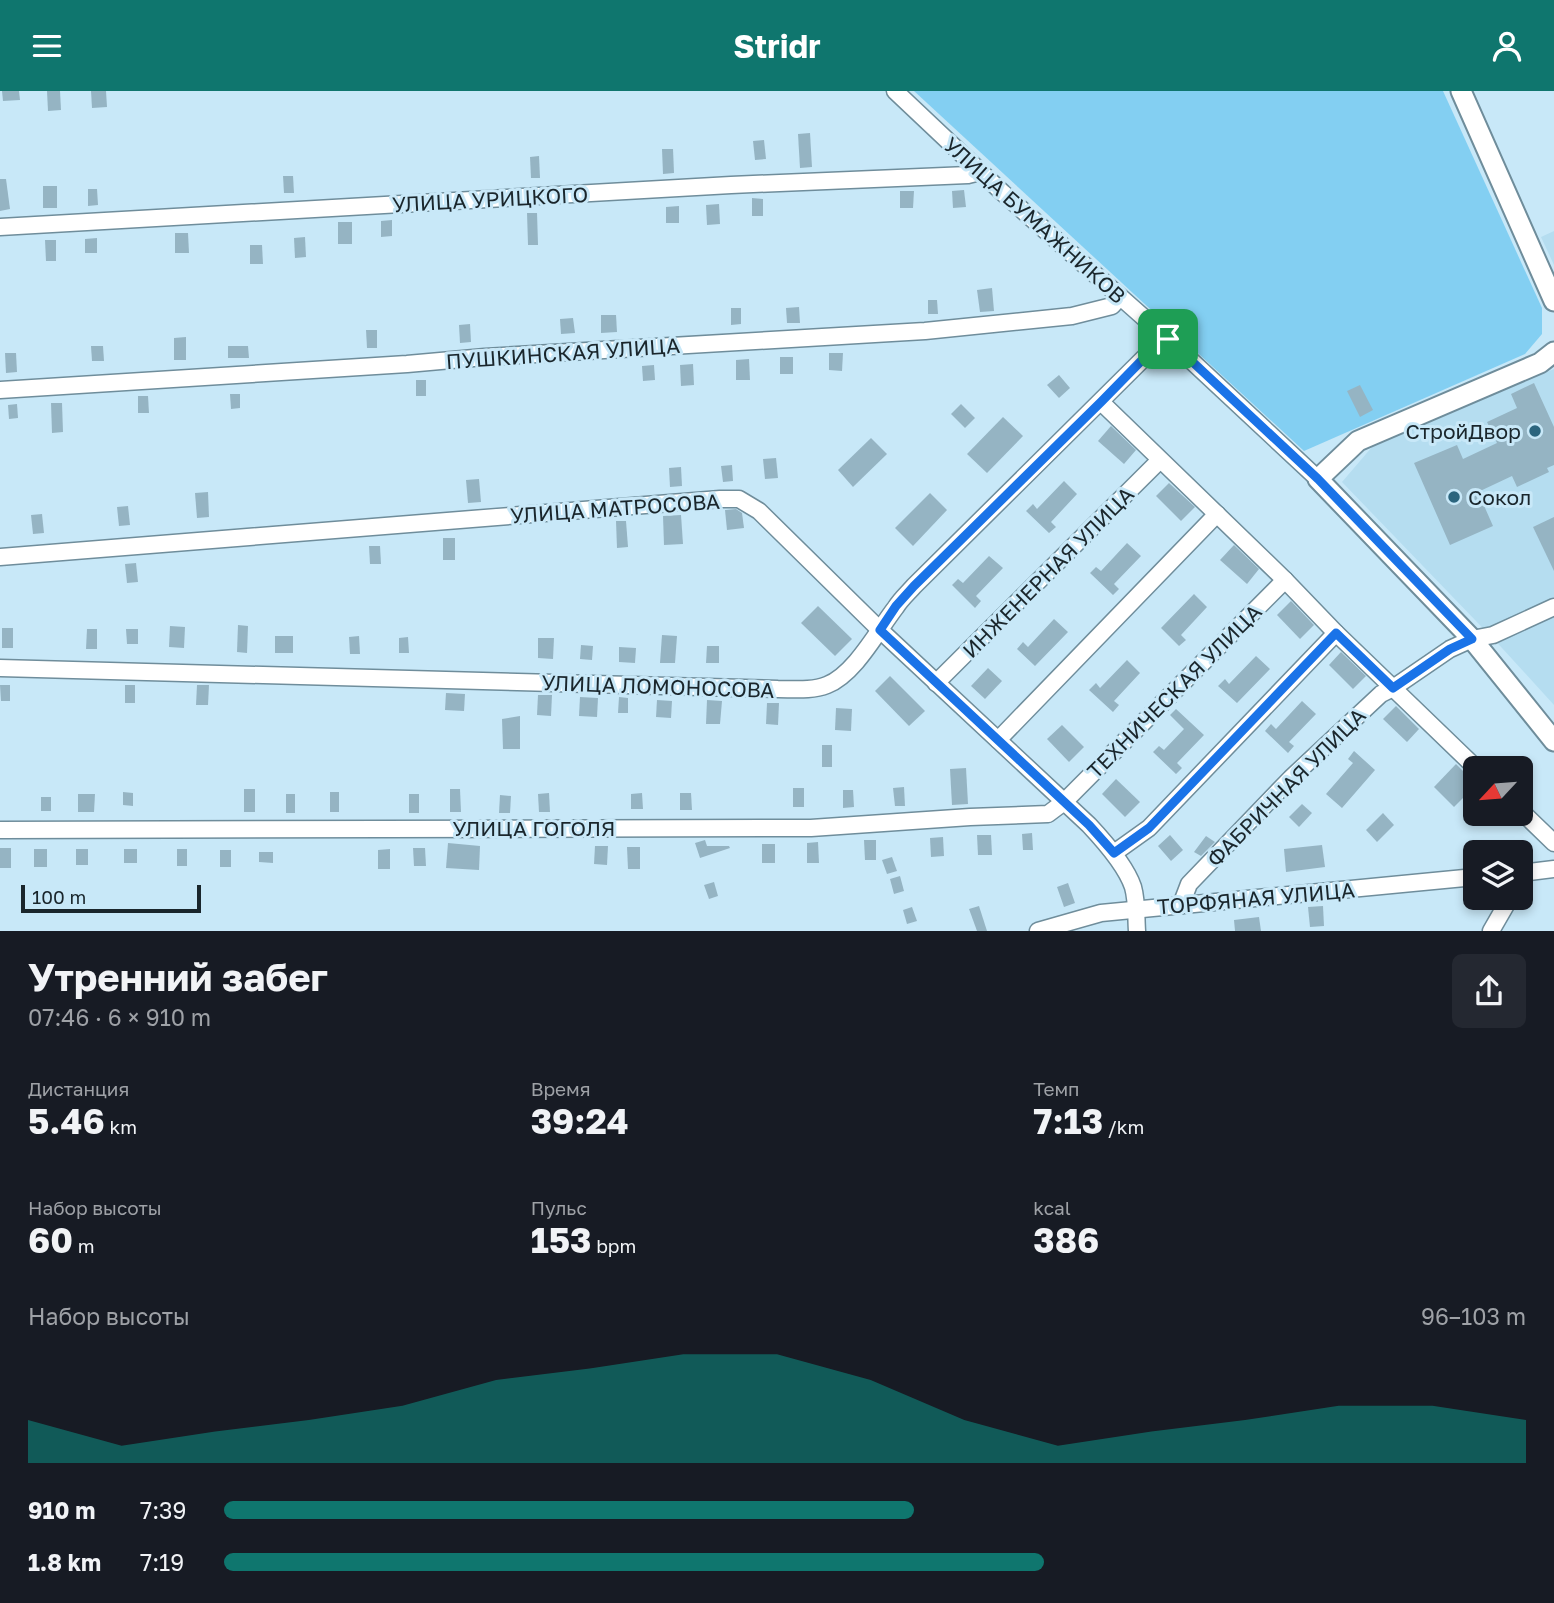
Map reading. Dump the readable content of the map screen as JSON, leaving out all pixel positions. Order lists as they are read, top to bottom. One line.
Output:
{"streets":{"main road":["УЛИЦА БУМАЖНИКОВ"],"street":["УЛИЦА УРИЦКОГО","ПУШКИНСКАЯ УЛИЦА","УЛИЦА МАТРОСОВА","ИНЖЕНЕРНАЯ УЛИЦА","УЛИЦА ЛОМОНОСОВА","ТЕХНИЧЕСКАЯ УЛИЦА","ФАБРИЧНАЯ УЛИЦА","УЛИЦА ГОГОЛЯ","ТОРФЯНАЯ УЛИЦА"]},"crossings":[["УЛИЦА УРИЦКОГО","УЛИЦА БУМАЖНИКОВ"],["УЛИЦА БУМАЖНИКОВ","ПУШКИНСКАЯ УЛИЦА"],["УЛИЦА БУМАЖНИКОВ","УЛИЦА ЛОМОНОСОВА"],["УЛИЦА БУМАЖНИКОВ","ФАБРИЧНАЯ УЛИЦА"],["УЛИЦА МАТРОСОВА","ИНЖЕНЕРНАЯ УЛИЦА"],["УЛИЦА МАТРОСОВА","УЛИЦА ЛОМОНОСОВА"],["УЛИЦА МАТРОСОВА","ТЕХНИЧЕСКАЯ УЛИЦА"],["УЛИЦА МАТРОСОВА","УЛИЦА ГОГОЛЯ"],["УЛИЦА МАТРОСОВА","ТОРФЯНАЯ УЛИЦА"],["ТЕХНИЧЕСКАЯ УЛИЦА","УЛИЦА ГОГОЛЯ"],["ФАБРИЧНАЯ УЛИЦА","ТОРФЯНАЯ УЛИЦА"]],"places":["СтройДвор","Сокол"],"scale_bar":"100 m","north":"bottom left","page":{"header":"Stridr","scale":"100 m","heading":["Утренний забег","07:46 · 6 × 910 m"],"stats":[["Дистанция","5.46 km"],["Время","39:24"],["Темп","7:13 /km"],["Набор высоты","60 m"],["Пульс","153 bpm"],["kcal","386"]],"chart":["Набор высоты","96–103 m"],"list":[{"name":"910 m","note":"7:39"},{"name":"1.8 km","note":"7:19"}]}}
